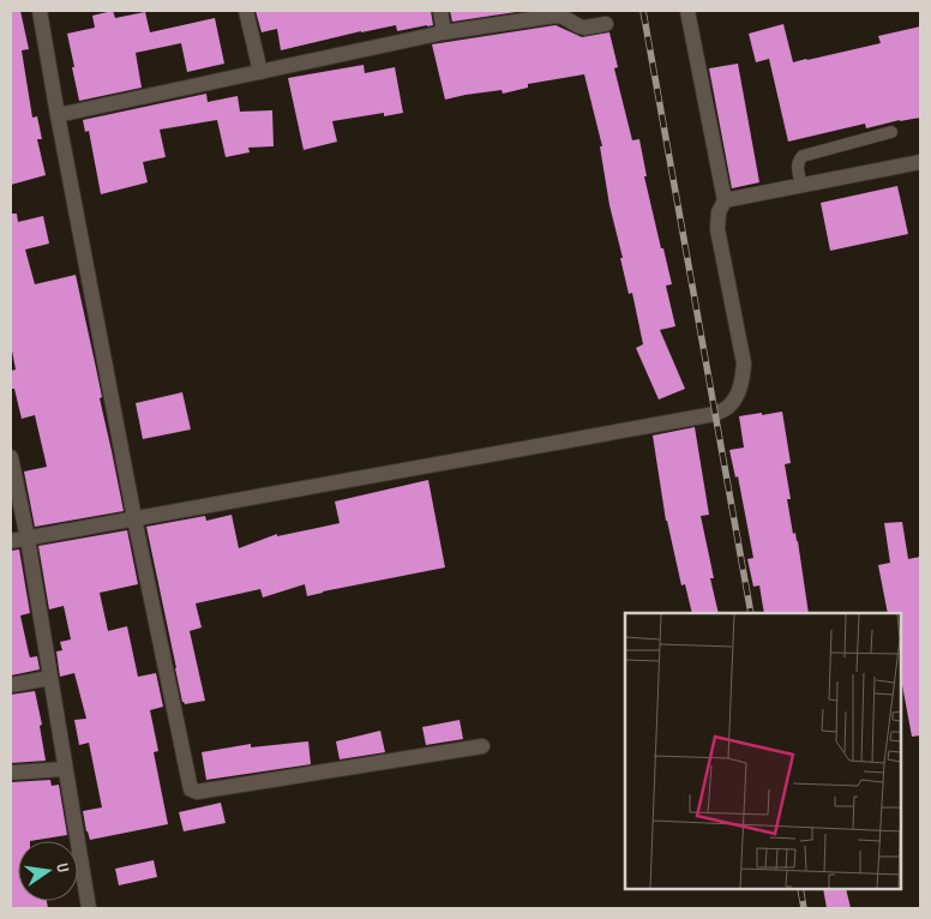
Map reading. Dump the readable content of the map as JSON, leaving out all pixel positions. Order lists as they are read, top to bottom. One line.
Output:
{"north":"right"}
